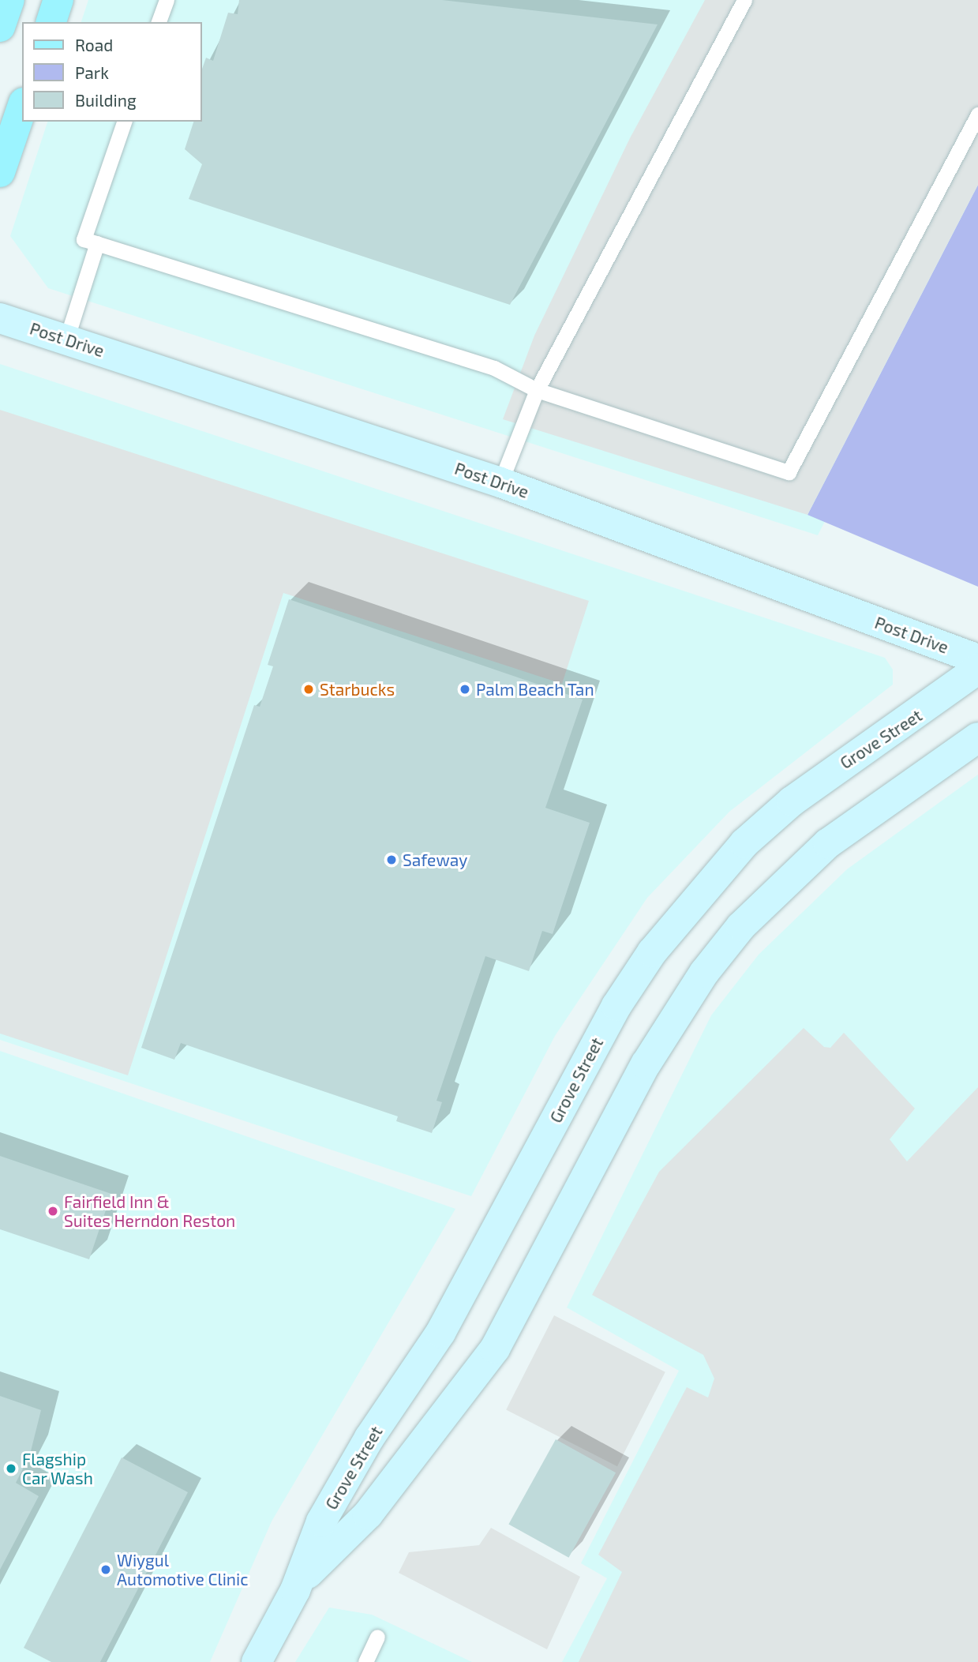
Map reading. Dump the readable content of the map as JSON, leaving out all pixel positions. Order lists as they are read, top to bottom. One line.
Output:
{"streets":{"street":["Post Drive","Grove Street"]},"places":["Starbucks","Palm Beach Tan","Safeway","Fairfield Inn & Suites Herndon Reston","Flagship Car Wash","Wiygul Automotive Clinic"],"legend":["Road","Park","Building"]}
